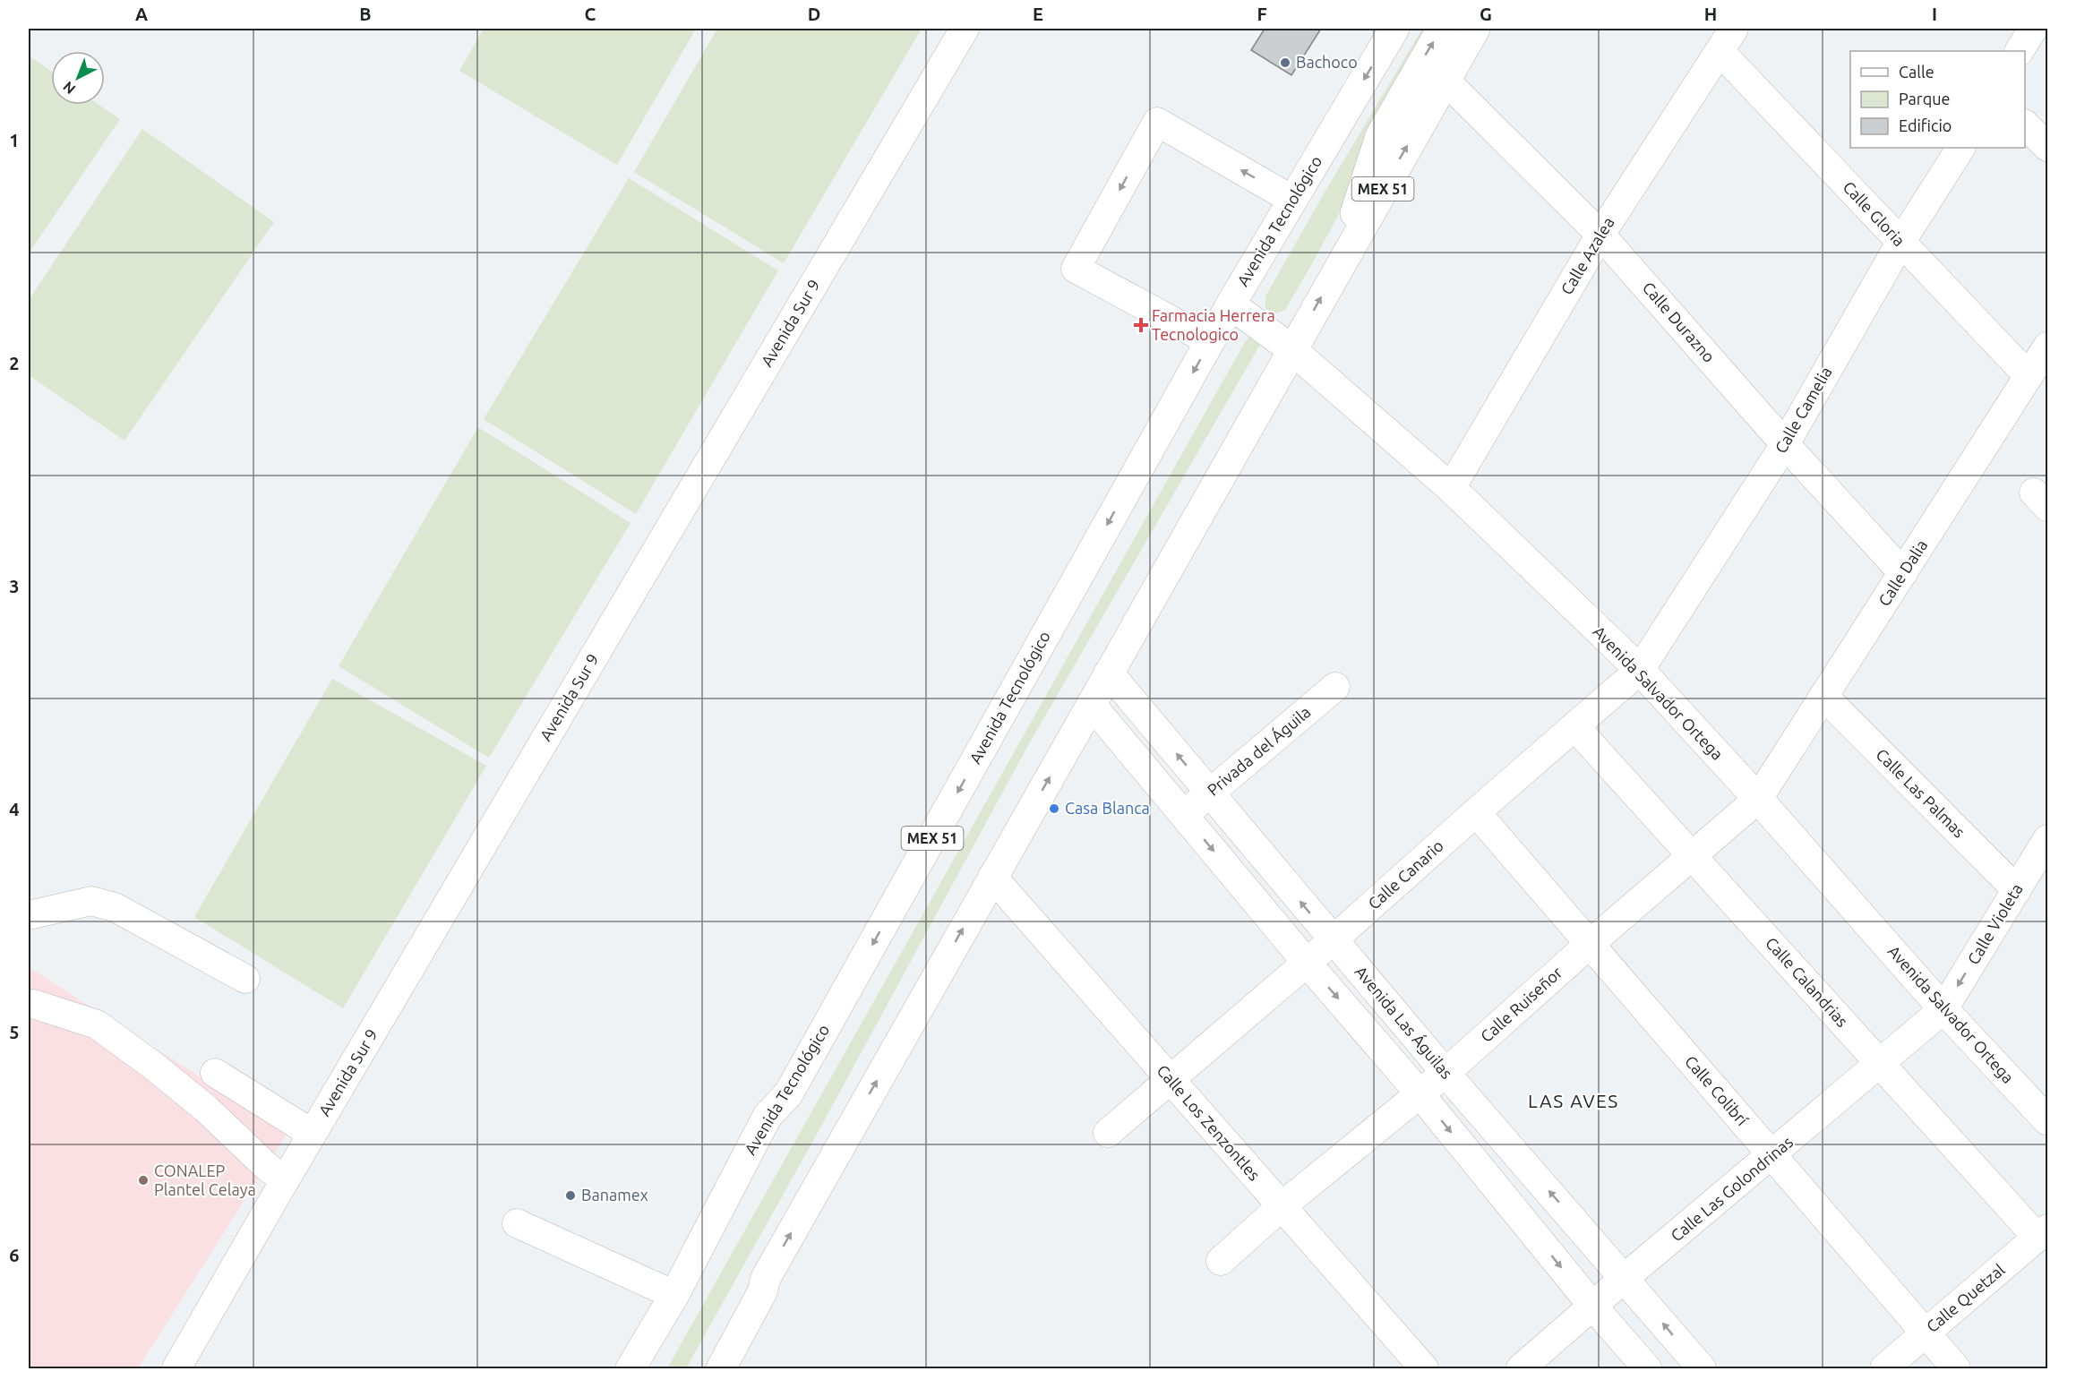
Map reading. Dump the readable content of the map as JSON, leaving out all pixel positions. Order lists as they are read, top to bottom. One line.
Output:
{"streets":{"main road":["MEX 51","Avenida Tecnológico","Avenida Salvador Ortega"],"street":["Calle Gloria","Calle Azalea","Calle Durazno","Avenida Sur 9","Calle Camelia","Calle Dalia","Privada del Águila","Calle Las Palmas","Calle Canario","Calle Violeta","Calle Calandrias","Calle Ruiseñor","Avenida Las Águilas","Calle Colibrí","Calle Los Zenzontles","Calle Las Golondrinas","Calle Quetzal"]},"crossings":[["MEX 51","Calle Durazno"],["MEX 51","Avenida Salvador Ortega"],["MEX 51","Avenida Las Águilas"],["MEX 51","Calle Los Zenzontles"],["Calle Gloria","Calle Azalea"],["Calle Gloria","Calle Camelia"],["Calle Gloria","Calle Dalia"],["Avenida Tecnológico","Avenida Salvador Ortega"],["Calle Azalea","Calle Durazno"],["Calle Azalea","Avenida Salvador Ortega"],["Calle Durazno","Calle Camelia"],["Calle Durazno","Calle Dalia"],["Calle Camelia","Avenida Salvador Ortega"],["Calle Camelia","Calle Canario"],["Calle Dalia","Avenida Salvador Ortega"],["Calle Dalia","Calle Las Palmas"],["Calle Dalia","Calle Ruiseñor"],["Avenida Salvador Ortega","Calle Canario"],["Avenida Salvador Ortega","Calle Violeta"],["Avenida Salvador Ortega","Calle Ruiseñor"],["Avenida Salvador Ortega","Calle Las Golondrinas"],["Privada del Águila","Avenida Las Águilas"],["Calle Las Palmas","Calle Violeta"],["Calle Canario","Calle Calandrias"],["Calle Canario","Avenida Las Águilas"],["Calle Canario","Calle Colibrí"],["Calle Canario","Calle Los Zenzontles"],["Calle Violeta","Calle Las Golondrinas"],["Calle Calandrias","Calle Ruiseñor"],["Calle Calandrias","Calle Las Golondrinas"],["Calle Calandrias","Calle Quetzal"],["Calle Ruiseñor","Avenida Las Águilas"],["Calle Ruiseñor","Calle Colibrí"],["Calle Ruiseñor","Calle Los Zenzontles"],["Avenida Las Águilas","Calle Las Golondrinas"],["Calle Colibrí","Calle Las Golondrinas"],["Calle Colibrí","Calle Quetzal"]],"one_way":["Calle Violeta"],"districts":["LAS AVES"],"places":{"other":["Bachoco","Casa Blanca","CONALEP Plantel Celaya","Banamex"],"health":["Farmacia Herrera Tecnologico"]},"legend":["Calle","Parque","Edificio"],"north":"bottom left","grid":{"columns":["A","B","C","D","E","F","G","H","I"],"rows":["1","2","3","4","5","6"]}}
